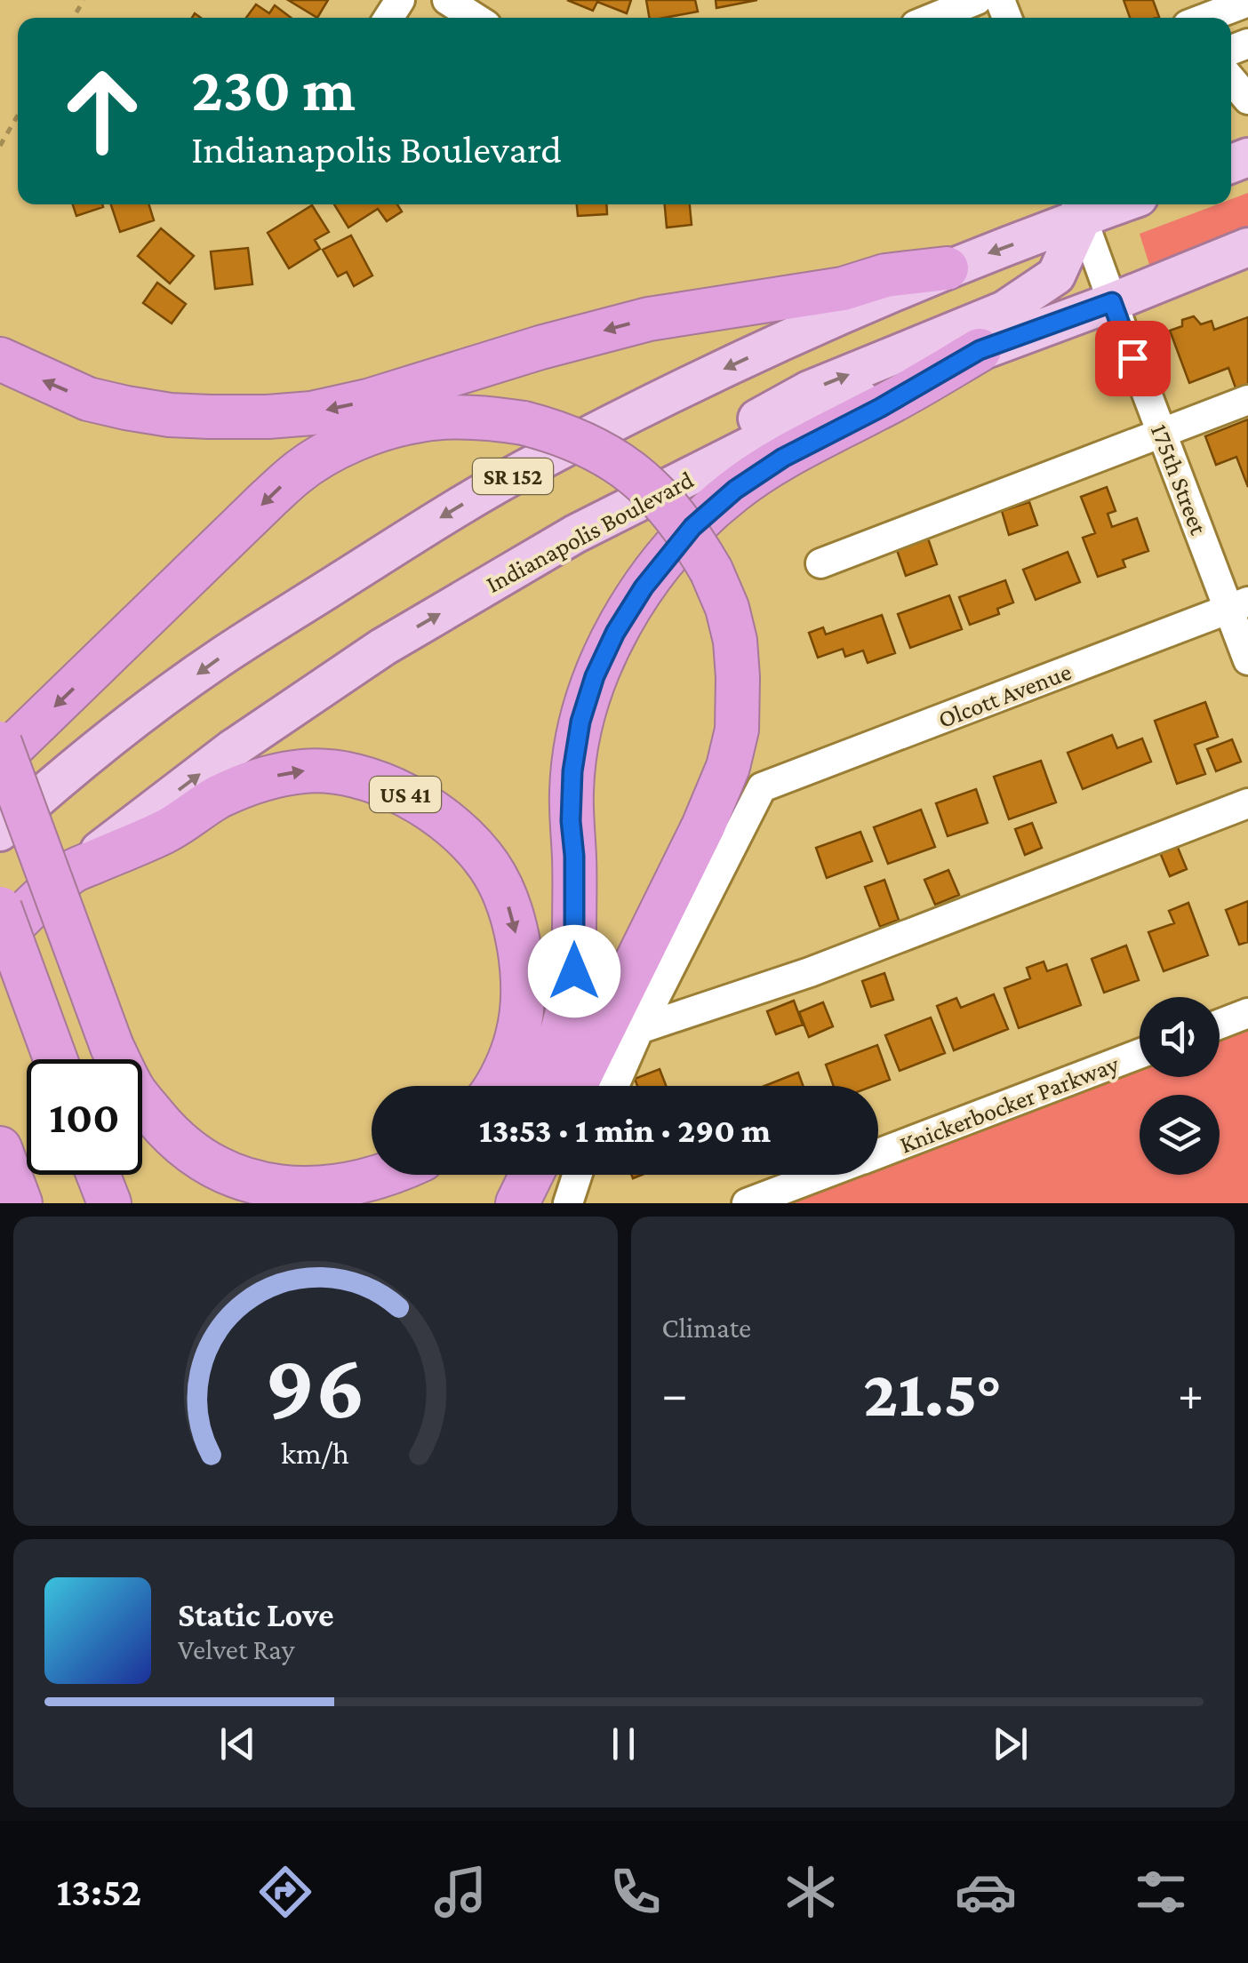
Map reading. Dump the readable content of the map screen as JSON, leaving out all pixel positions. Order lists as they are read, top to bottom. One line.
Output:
{"streets":{"highway":["Indianapolis Boulevard","US 41"],"main road":["SR 152"],"street":["175th Street","Olcott Avenue","Knickerbocker Parkway"]},"crossings":[["SR 152","175th Street"],["175th Street","Indianapolis Boulevard"],["175th Street","Olcott Avenue"],["Indianapolis Boulevard","US 41"]],"page":{"turn":["230 m","Indianapolis Boulevard"],"limit":"100","trip":"13:53 · 1 min · 290 m","tile":"Climate","heat":["−","21.5°","+"],"song":["Static Love","Velvet Ray"],"tabs":"13:52","gauge":["96","km/h"]}}
